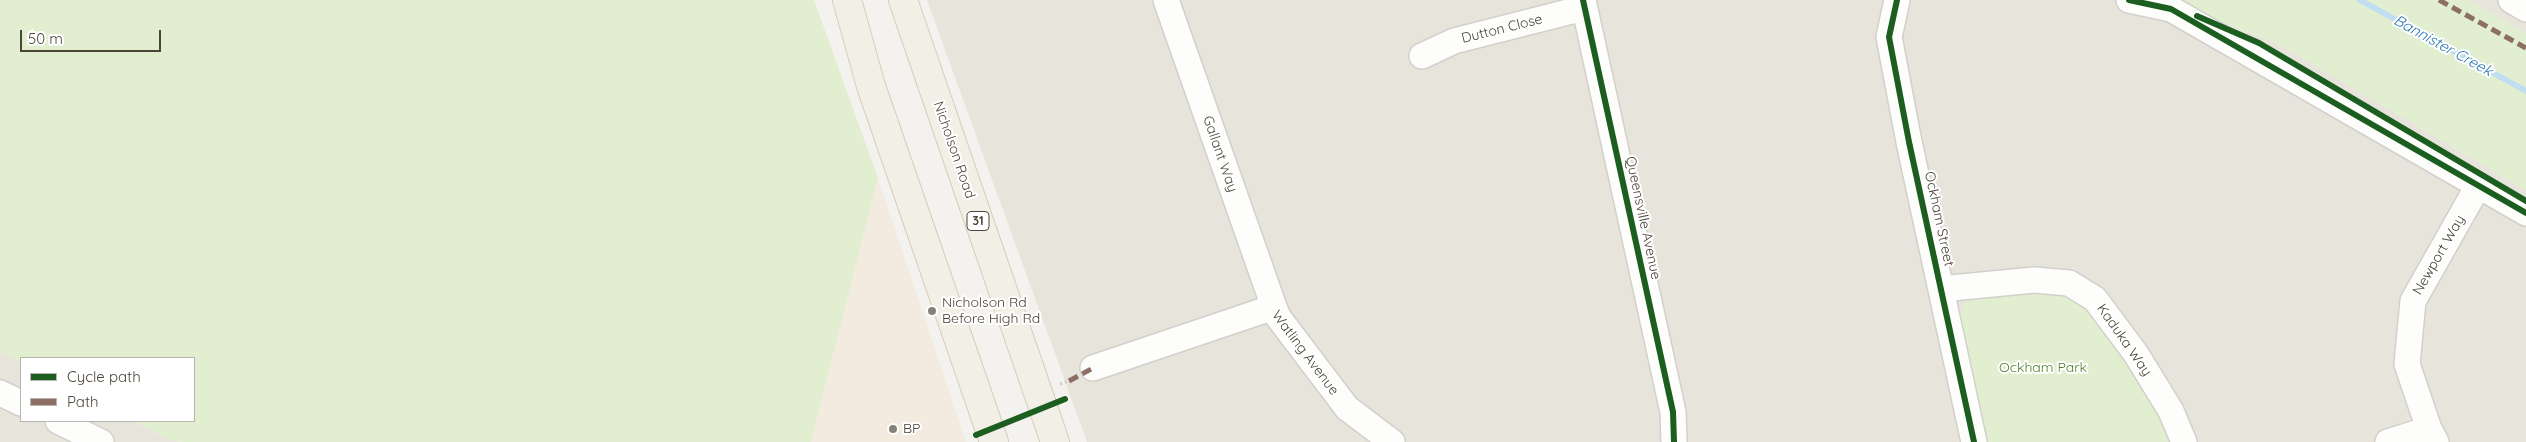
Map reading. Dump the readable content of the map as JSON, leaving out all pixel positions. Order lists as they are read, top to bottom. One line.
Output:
{"streets":{"main road":["Nicholson Road","31"],"street":["Dutton Close","Gallant Way","Queensville Avenue","Ockham Street","Newport Way","Kaduka Way","Watling Avenue"]},"crossings":[["Dutton Close","Queensville Avenue"],["Gallant Way","Watling Avenue"],["Ockham Street","Kaduka Way"]],"water":["Bannister Creek"],"parks":["Ockham Park"],"places":["Nicholson Rd Before High Rd","BP"],"legend":["Cycle path","Path"],"scale_bar":"50 m"}
